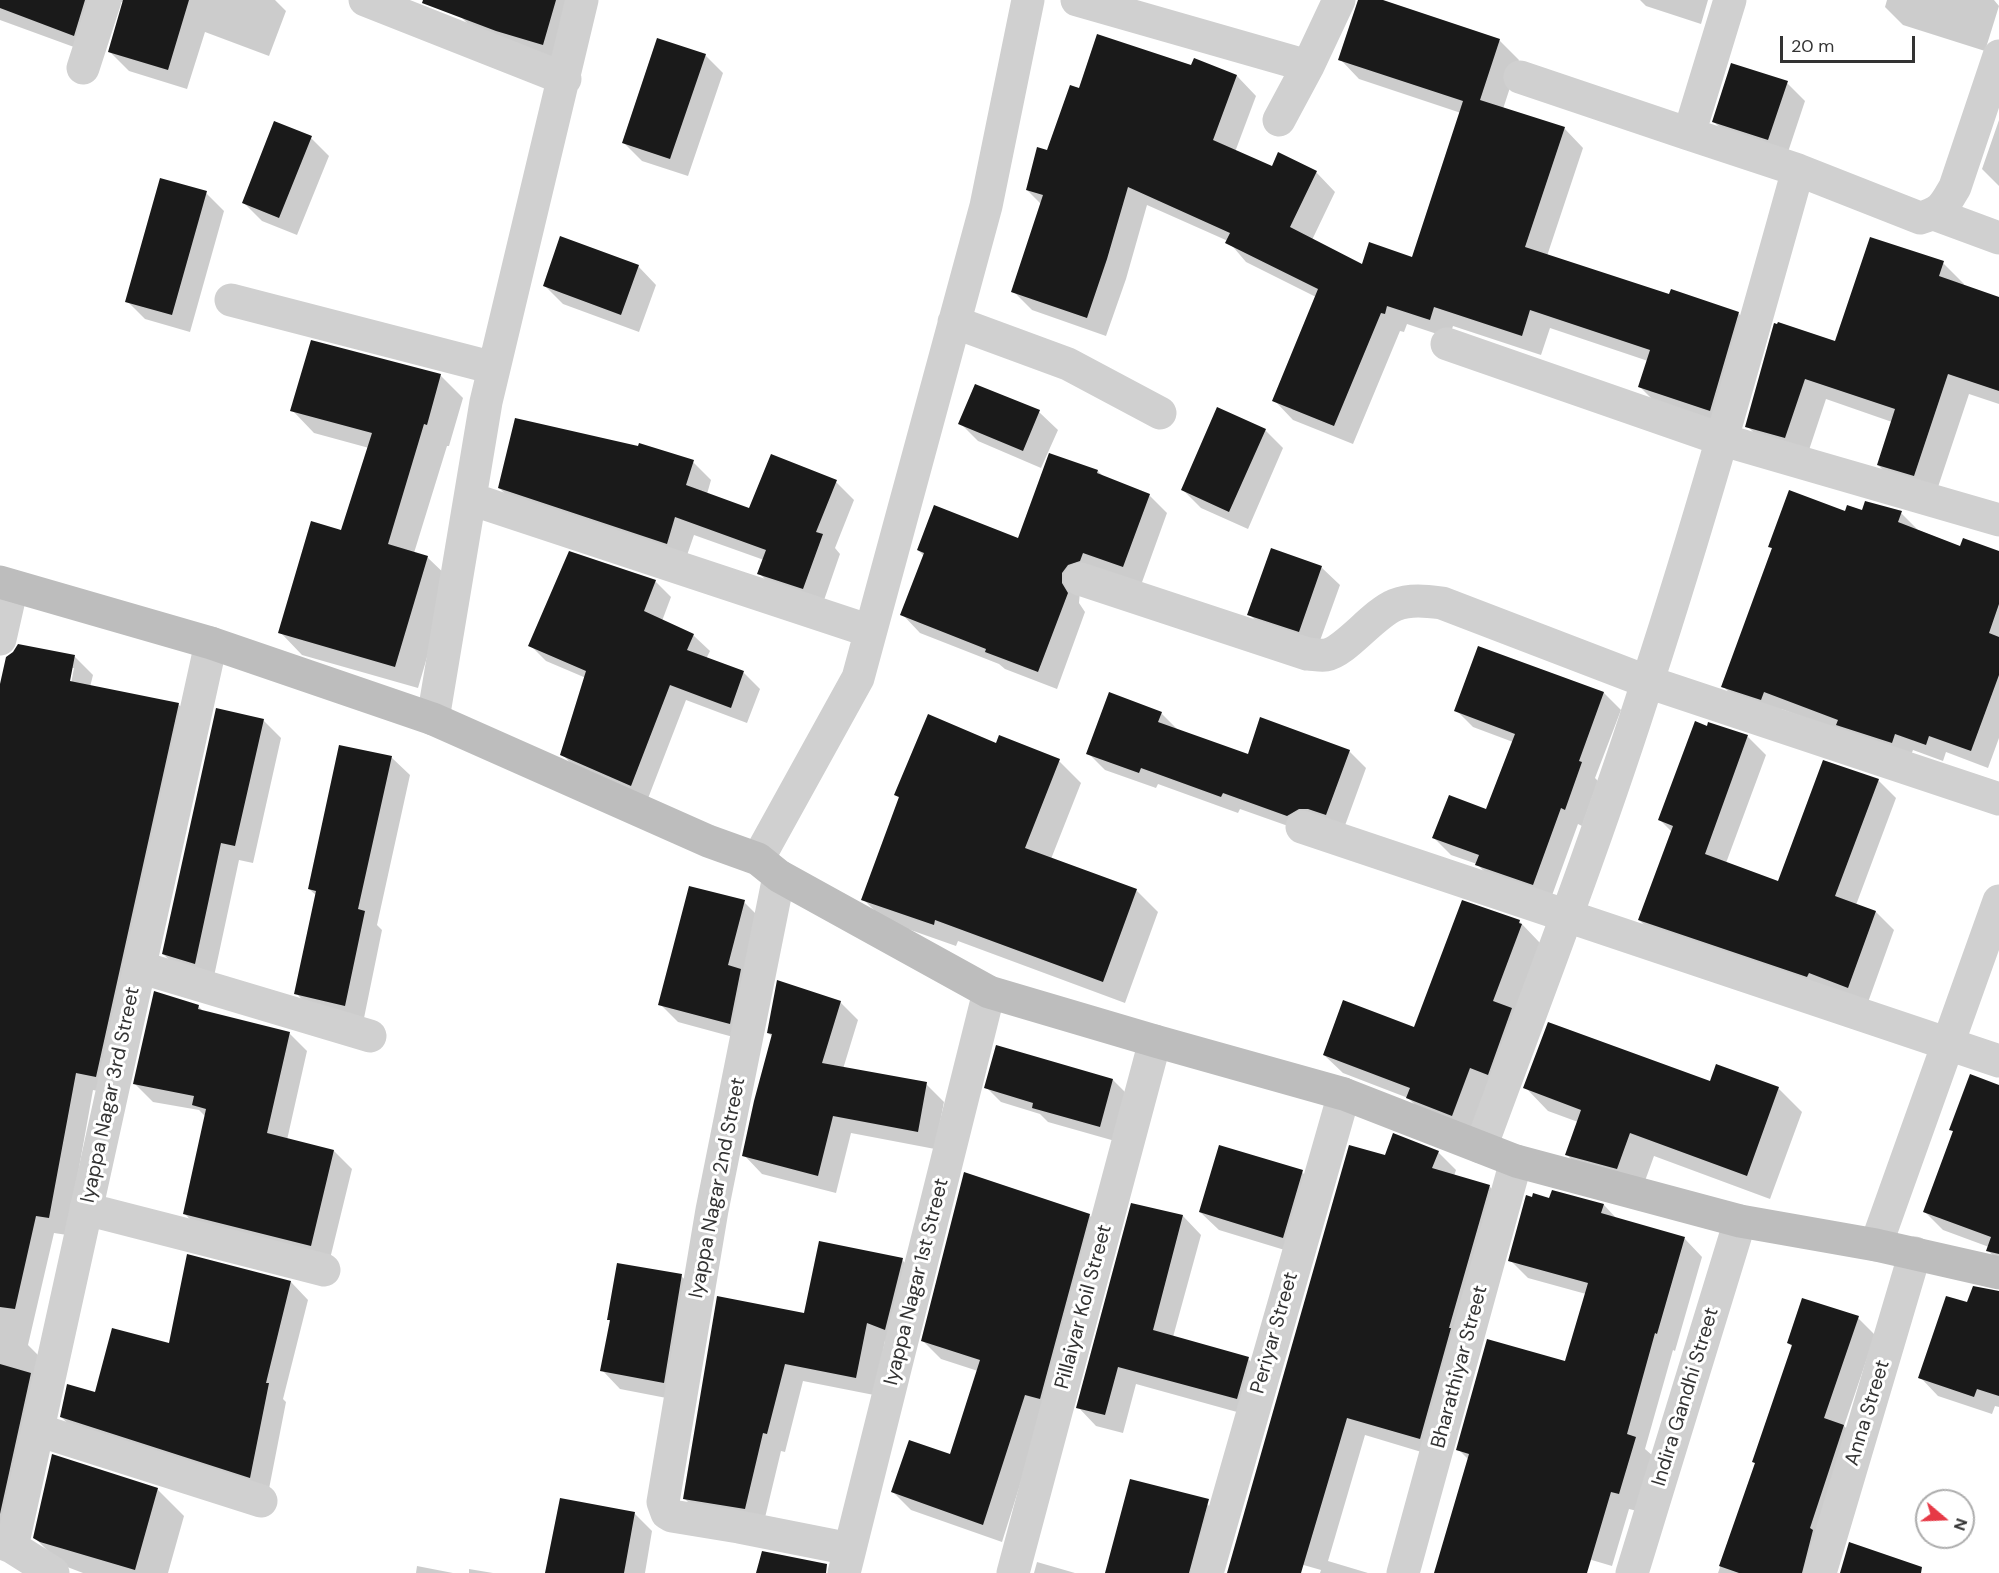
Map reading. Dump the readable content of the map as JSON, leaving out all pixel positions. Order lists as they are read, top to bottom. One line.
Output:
{"streets":{"street":["Iyappa Nagar 3rd Street","Iyappa Nagar 2nd Street","Iyappa Nagar 1st Street","Pillaiyar Koil Street","Periyar Street","Bharathiyar Street","Indira Gandhi Street","Anna Street"]},"crossings":[["Iyappa Nagar 2nd Street","Iyappa Nagar 1st Street"]],"scale_bar":"20 m","north":"right"}
